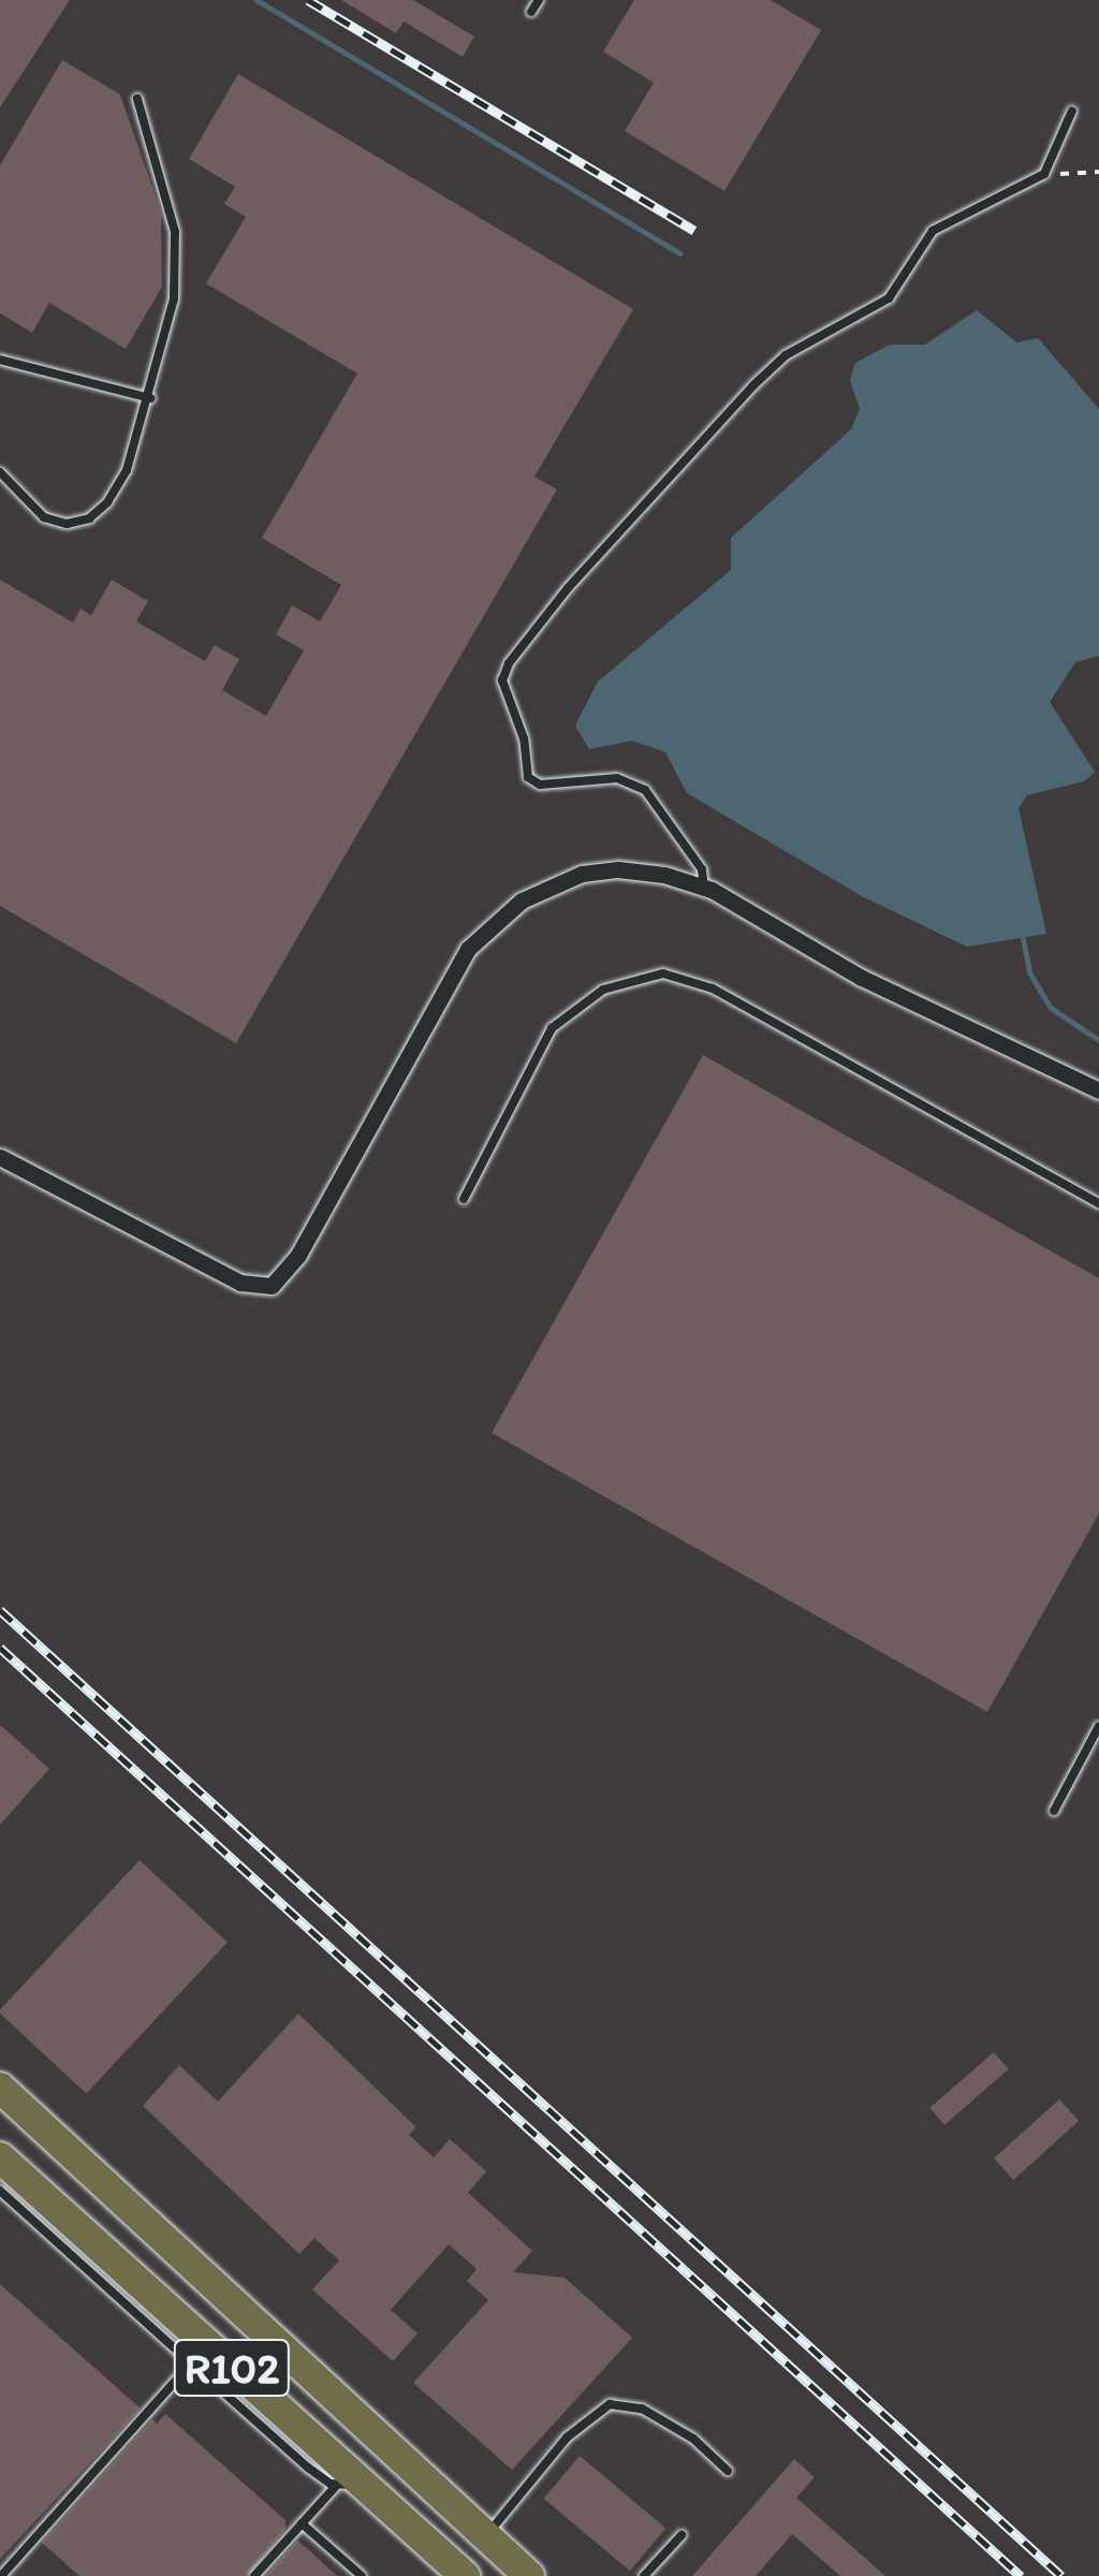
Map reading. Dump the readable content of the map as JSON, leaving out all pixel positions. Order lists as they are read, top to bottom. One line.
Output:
{"streets":{"highway":["R102"]}}
